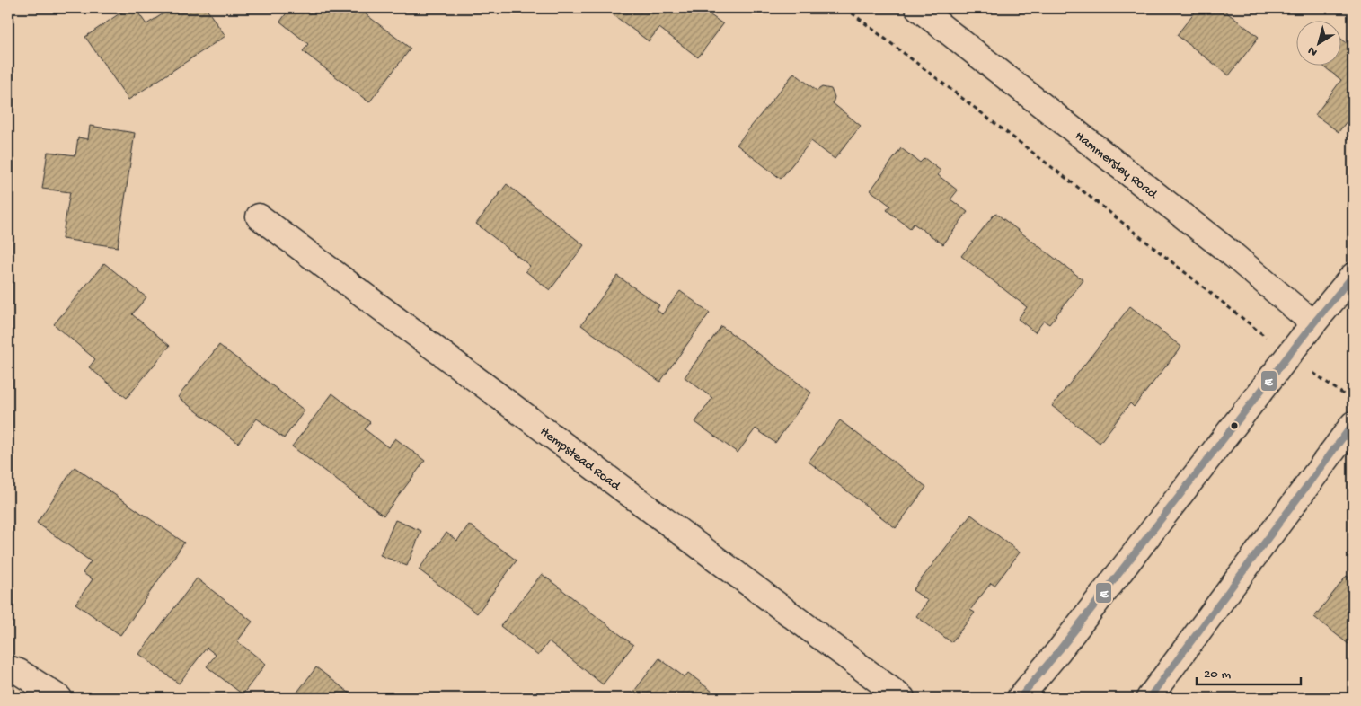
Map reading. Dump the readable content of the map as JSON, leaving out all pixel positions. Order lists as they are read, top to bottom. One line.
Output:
{"streets":{"street":["Hammersley Road","Hempstead Road"]},"lines":["transit line E"],"scale_bar":"20 m","north":"bottom left"}
